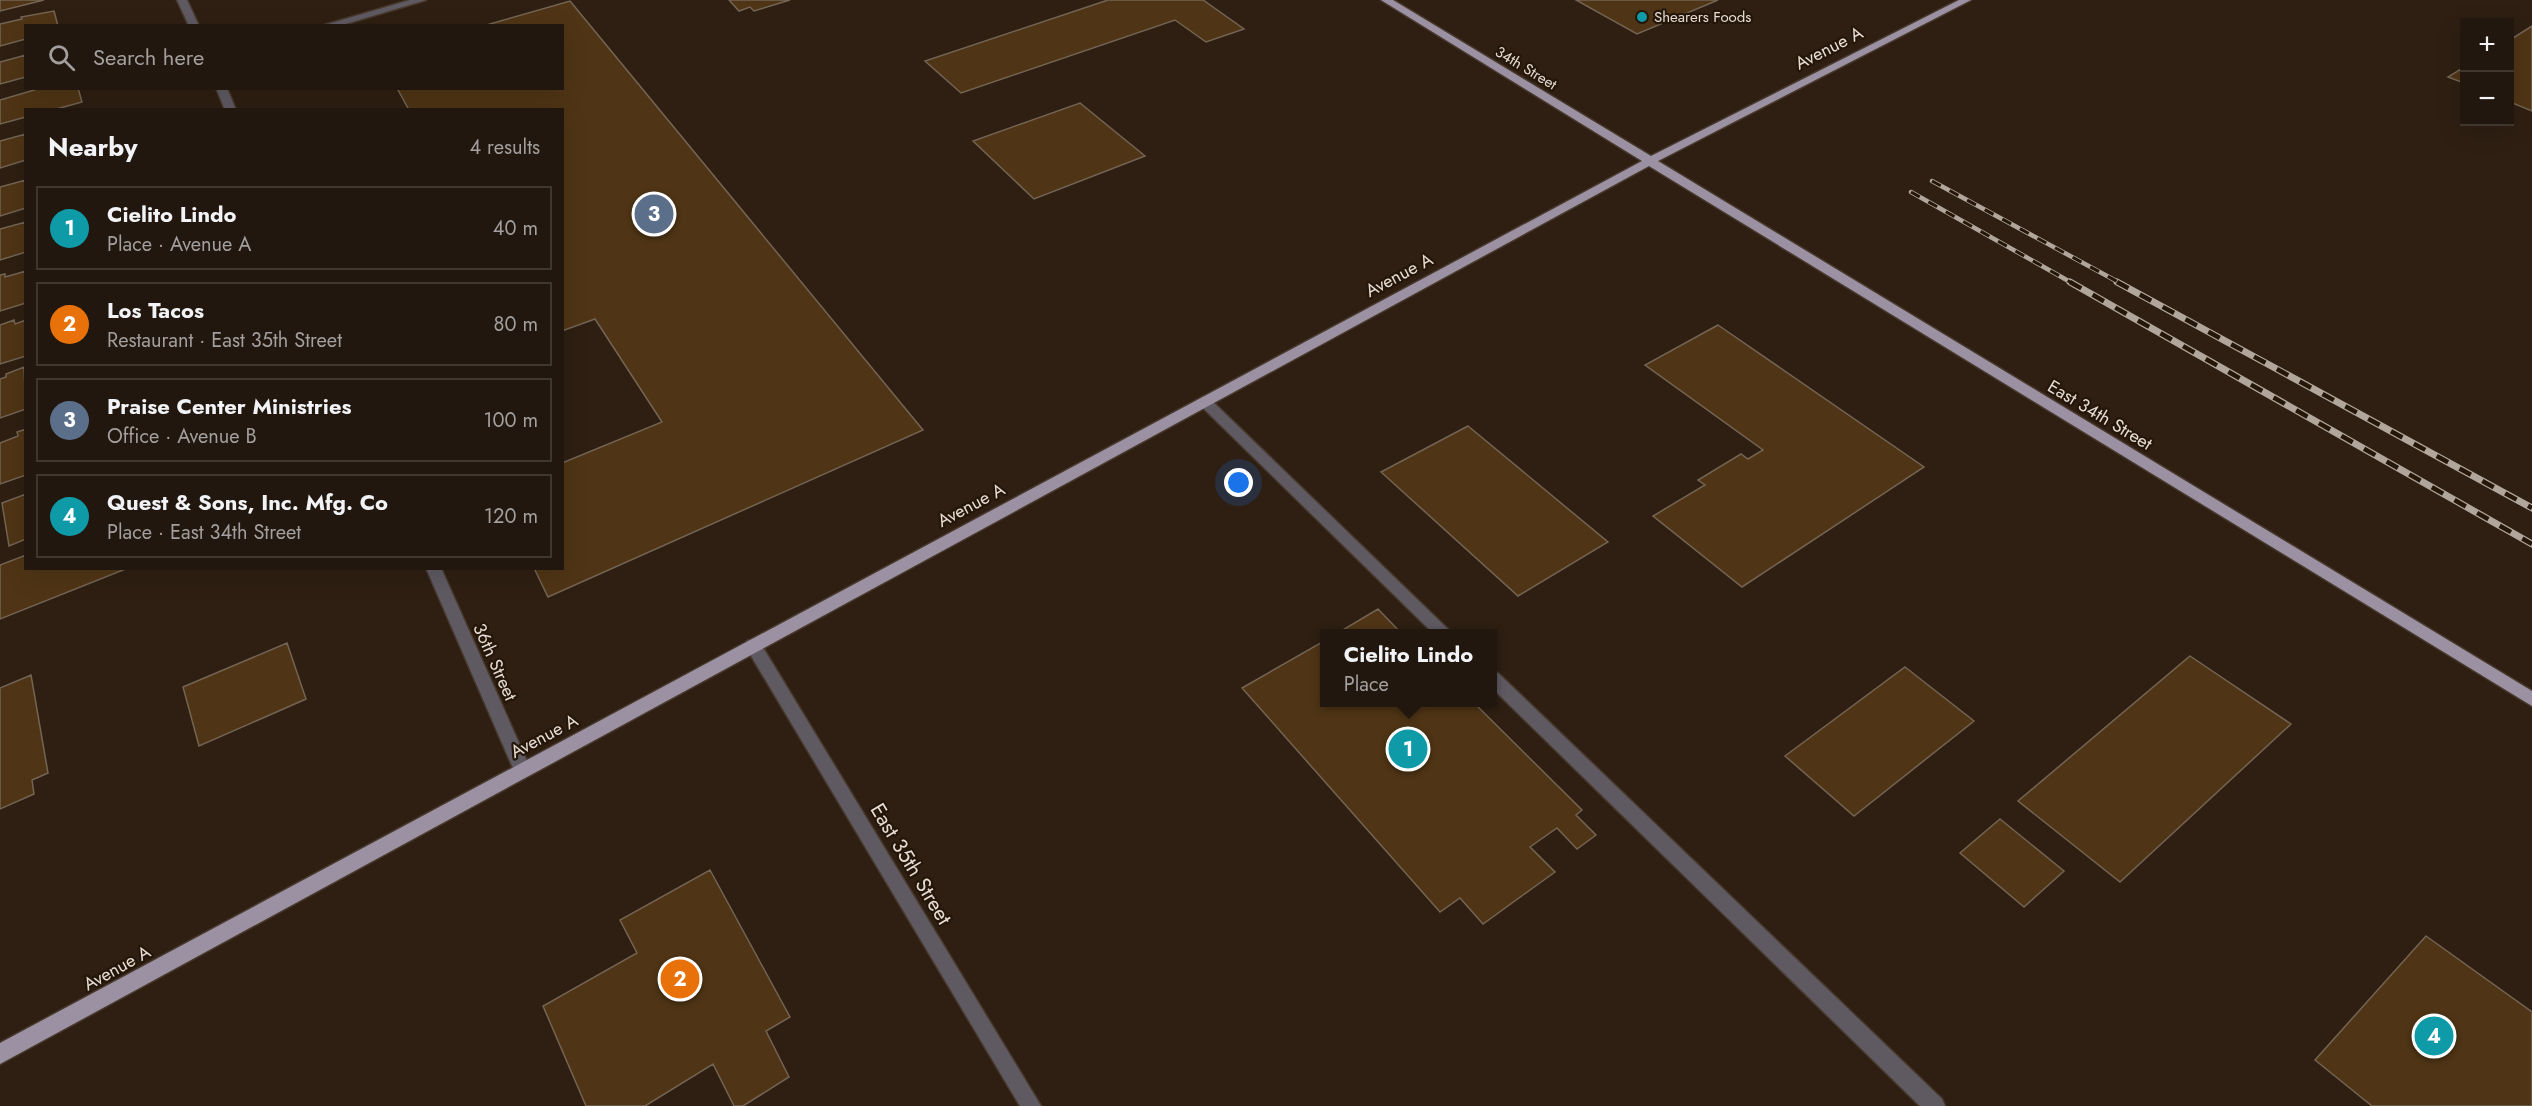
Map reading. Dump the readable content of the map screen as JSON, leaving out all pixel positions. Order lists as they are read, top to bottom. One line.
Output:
{"streets":{"main road":["Avenue A","34th Street","East 34th Street"],"street":["36th Street","East 35th Street"]},"crossings":[["Avenue A","34th Street"],["Avenue A","East 34th Street"],["Avenue A","36th Street"],["Avenue A","East 35th Street"],["34th Street","East 34th Street"]],"places":["Shearers Foods"],"page":{"map_buttons":["+","−"],"search":"Search here","heading":["Nearby","4 results"],"list":[{"mark":"1","name":"Cielito Lindo","note":"Place · Avenue A","value":"40 m"},{"mark":"2","name":"Los Tacos","note":"Restaurant · East 35th Street","value":"80 m"},{"mark":"3","name":"Praise Center Ministries","note":"Office · Avenue B","value":"100 m"},{"mark":"4","name":"Quest & Sons, Inc. Mfg. Co","note":"Place · East 34th Street","value":"120 m"}],"pins":["3","1","2","4"],"popup":["Cielito Lindo","Place"]}}
